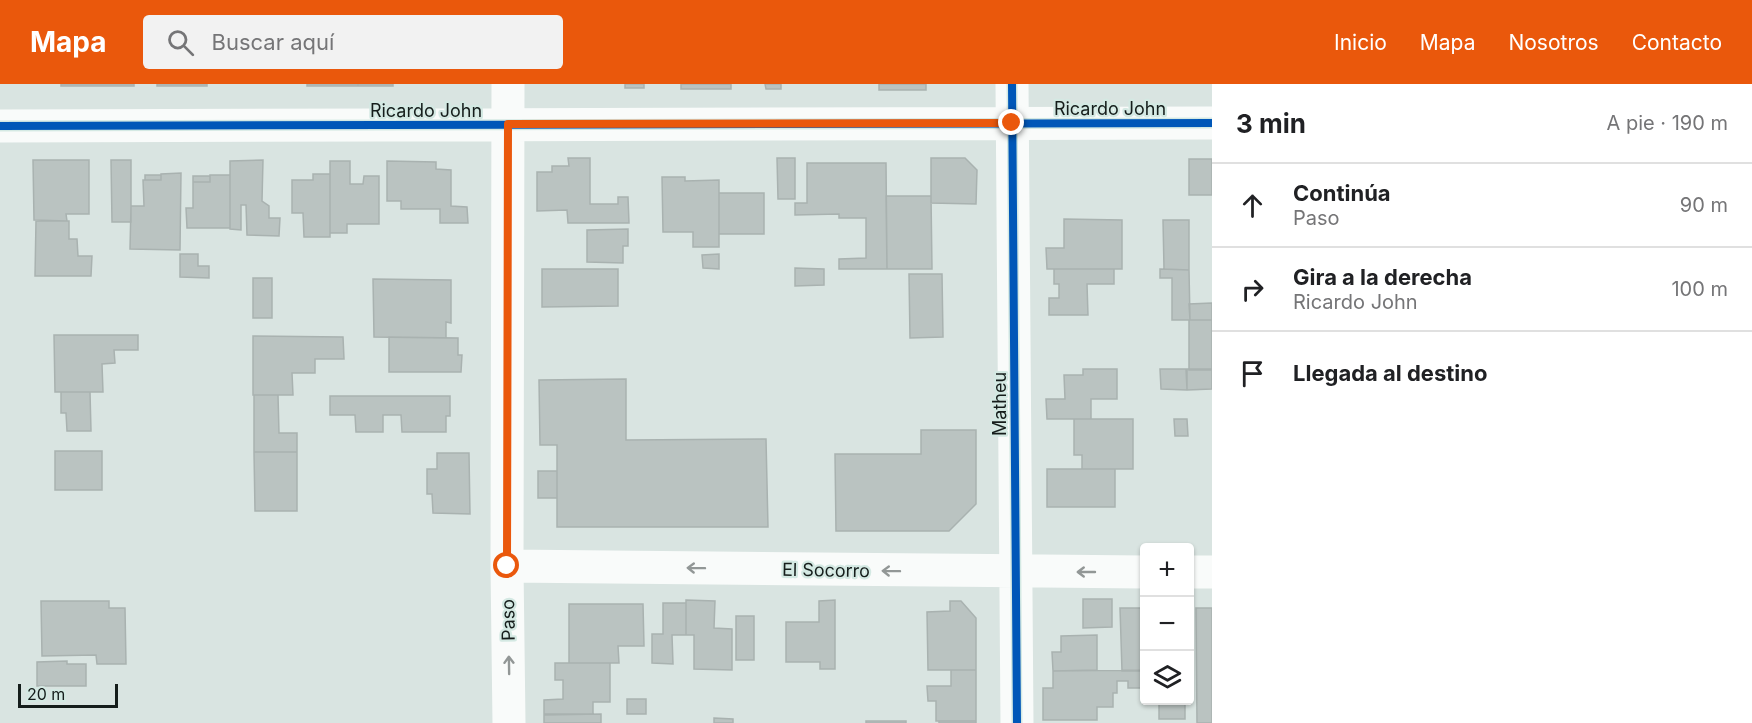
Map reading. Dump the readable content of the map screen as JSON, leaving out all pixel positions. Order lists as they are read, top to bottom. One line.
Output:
{"streets":{"street":["Ricardo John","Matheu","El Socorro","Paso"]},"crossings":[["Ricardo John","Matheu"],["Ricardo John","Paso"],["Matheu","El Socorro"],["El Socorro","Paso"]],"one_way":["El Socorro"],"scale_bar":"20 m","page":{"header":"Mapa","search":"Buscar aquí","nav":["Inicio","Mapa","Nosotros","Contacto"],"heading":["3 min","A pie · 190 m"],"list":[["Continúa","Paso","90 m"],["Gira a la derecha","Ricardo John","100 m"],"Llegada al destino"],"map_buttons":["+","−"],"scale":"20 m"}}
